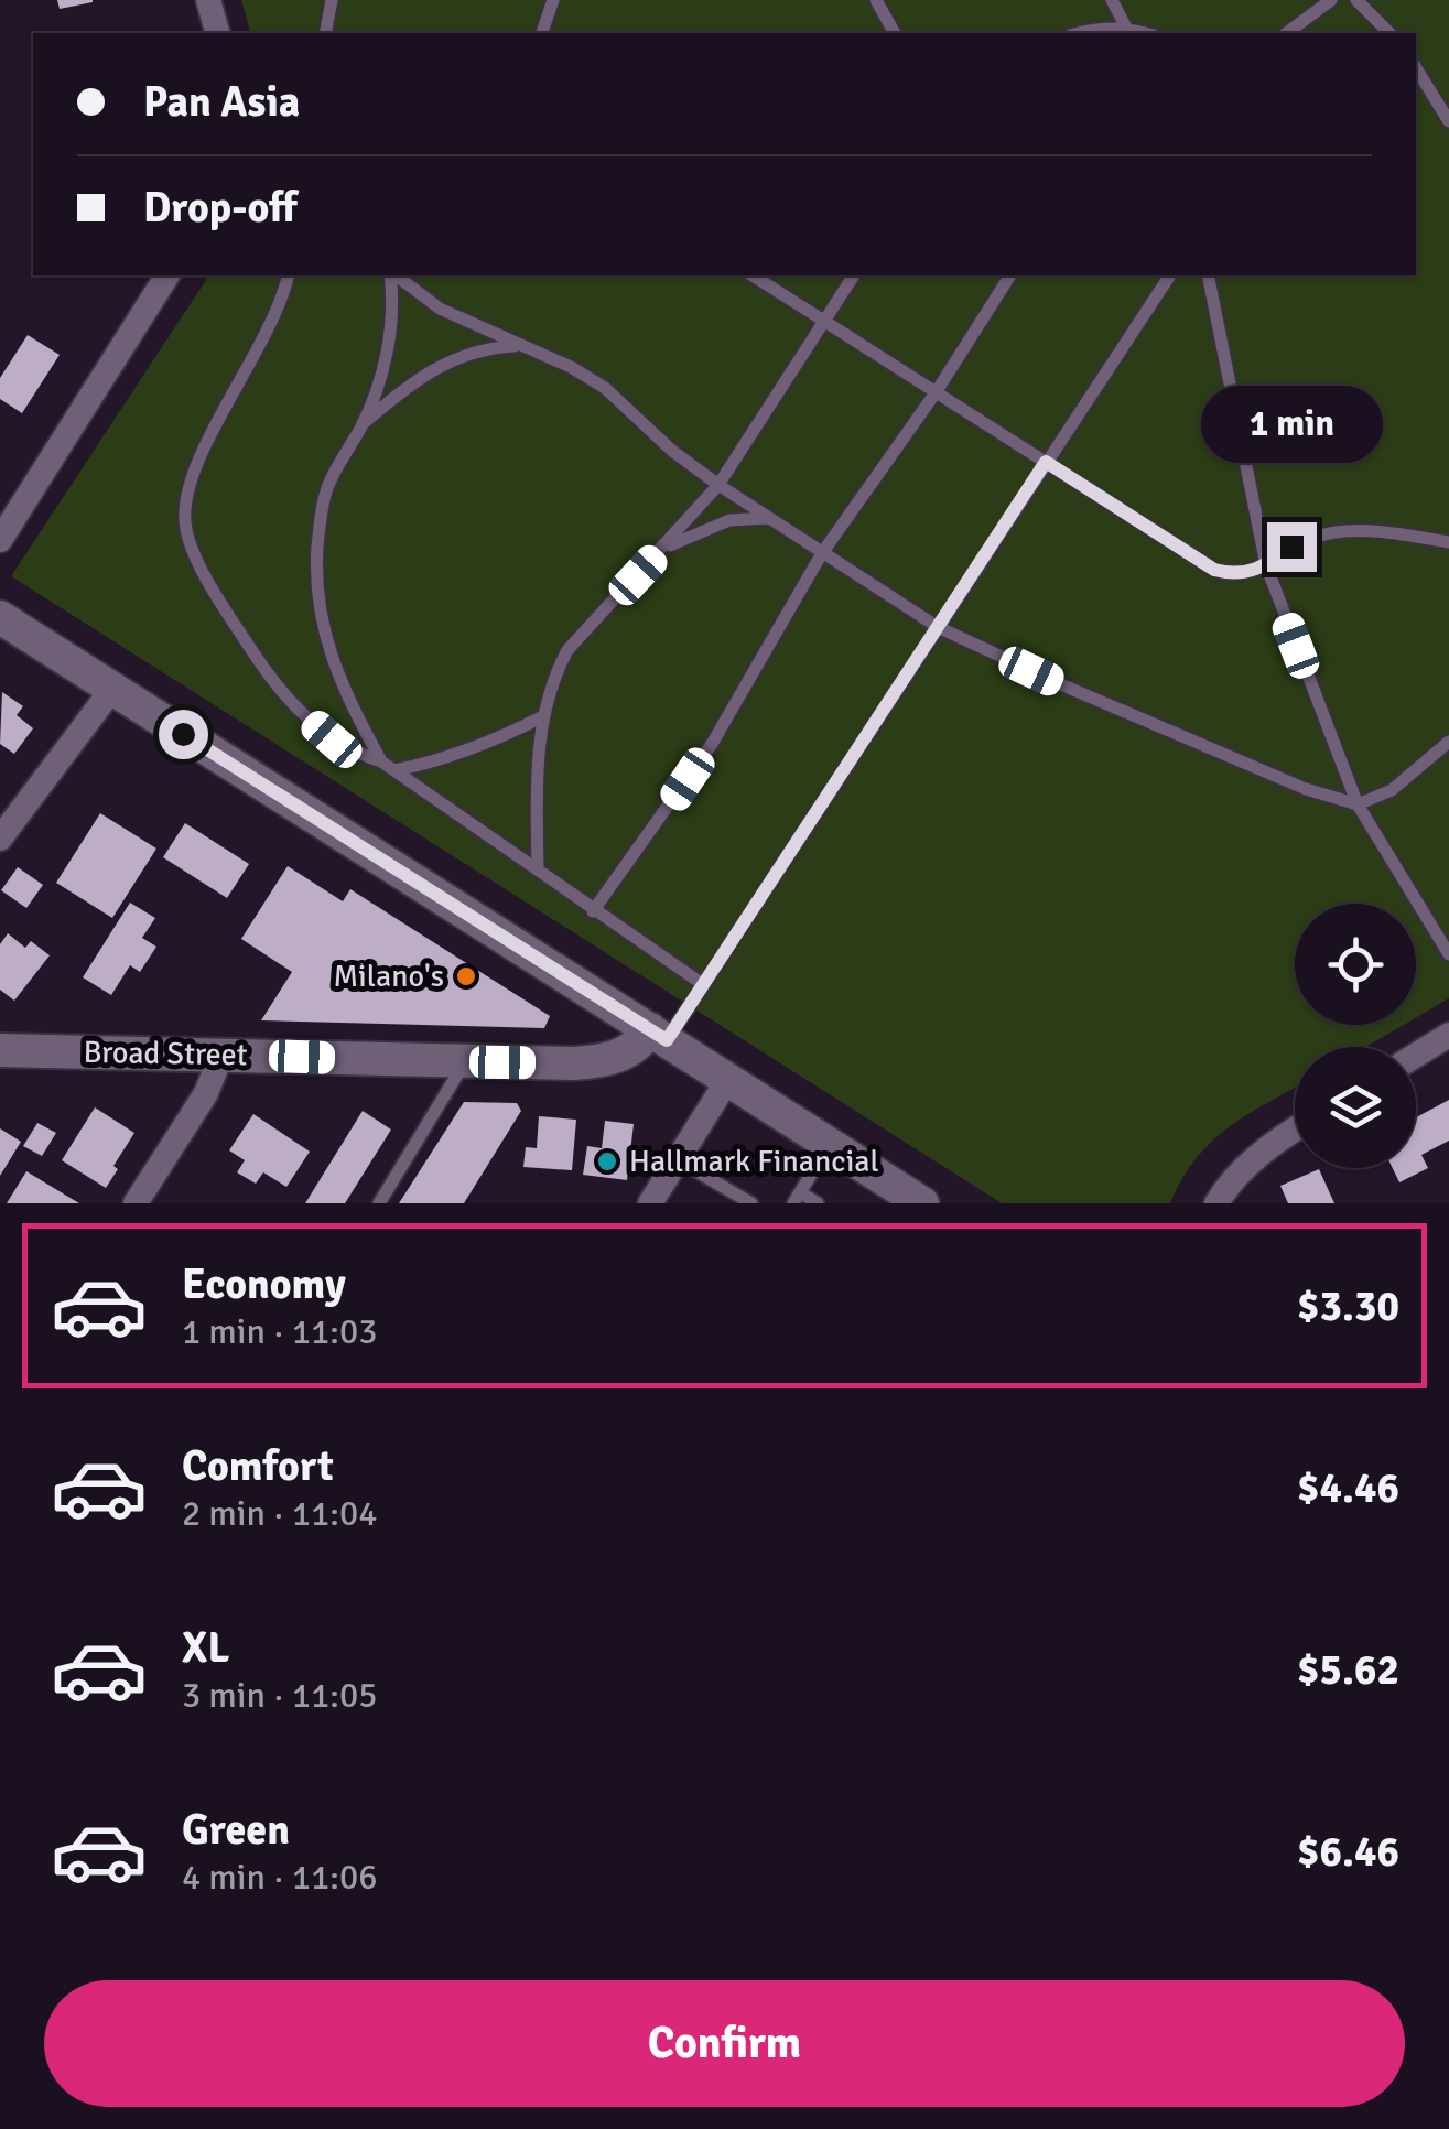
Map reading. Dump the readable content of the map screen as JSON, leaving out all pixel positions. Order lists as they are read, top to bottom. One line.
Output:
{"streets":{"main road":["Broad Street"]},"places":["Milano's","Hallmark Financial"],"page":{"banner":["Pan Asia","Drop-off"],"bubble":"1 min","list":[{"name":"Economy","note":"1 min · 11:03","value":"$3.30"},{"name":"Comfort","note":"2 min · 11:04","value":"$4.46"},{"name":"XL","note":"3 min · 11:05","value":"$5.62"},{"name":"Green","note":"4 min · 11:06","value":"$6.46"}],"buttons":"Confirm"}}
